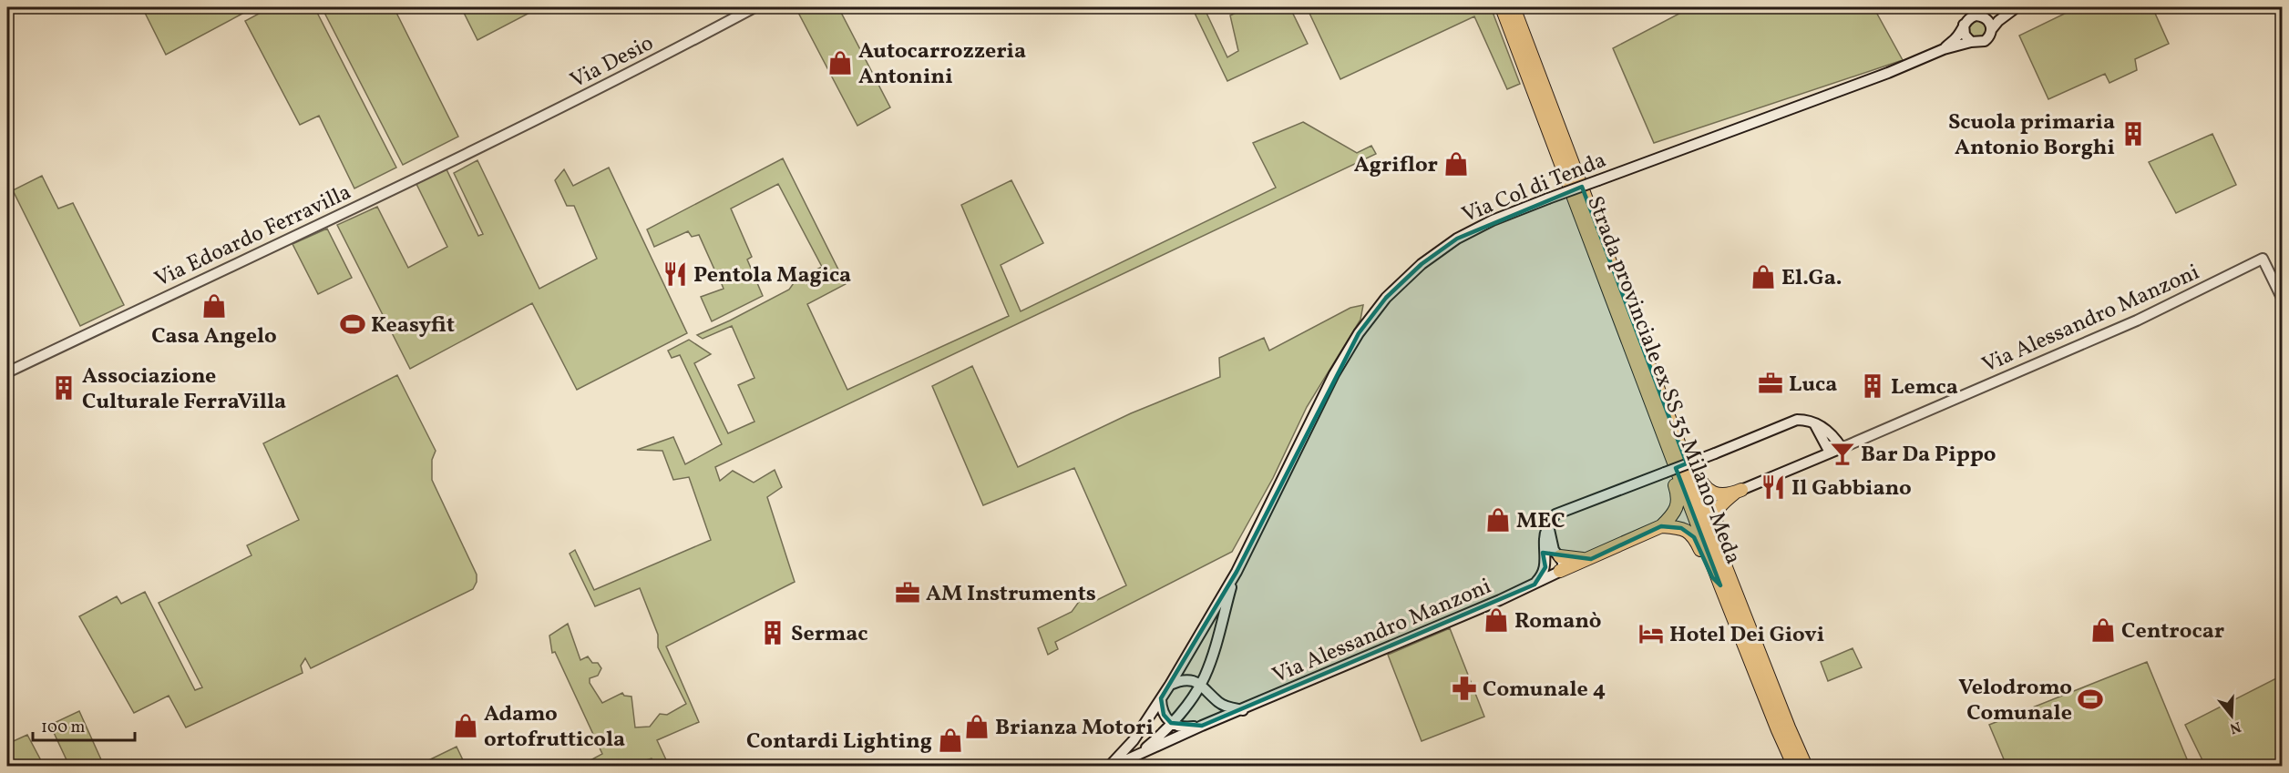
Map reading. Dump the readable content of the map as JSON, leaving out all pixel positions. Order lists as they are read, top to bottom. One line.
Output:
{"streets":{"highway":["Strada provinciale ex SS 35 Milano-Meda"],"main road":["Via Desio","Via Col di Tenda","Via Edoardo Ferravilla","Via Alessandro Manzoni"]},"crossings":[["Via Desio","Via Edoardo Ferravilla"],["Via Col di Tenda","Via Alessandro Manzoni"]],"places":{"shop":["Autocarrozzeria Antonini","Agriflor","El.Ga.","Casa Angelo","MEC","Romanò","Centrocar","Adamo ortofrutticola","Brianza Motori","Contardi Lighting"],"building":["Scuola primaria Antonio Borghi","Lemca","Associazione Culturale FerraVilla","Sermac"],"restaurant":["Pentola Magica","Il Gabbiano"],"sports":["Keasyfit","Velodromo Comunale"],"office":["Luca","AM Instruments"],"bar":["Bar Da Pippo"],"hotel":["Hotel Dei Giovi"],"pharmacy":["Comunale 4"]},"scale_bar":"100 m","north":"bottom"}
